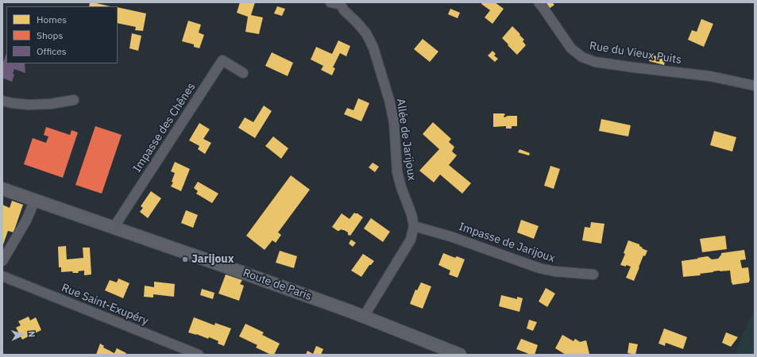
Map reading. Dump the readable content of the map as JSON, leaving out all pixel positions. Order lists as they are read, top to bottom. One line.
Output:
{"streets":{"main road":["Route de Paris"],"street":["Rue du Vieux Puits","Impasse des Chênes","Allée de Jarijoux","Impasse de Jarijoux","Rue Saint-Exupéry"]},"crossings":[["Impasse des Chênes","Route de Paris"],["Allée de Jarijoux","Impasse de Jarijoux"],["Allée de Jarijoux","Route de Paris"]],"places":["Jarijoux"],"legend":["Homes","Shops","Offices"],"north":"right"}
